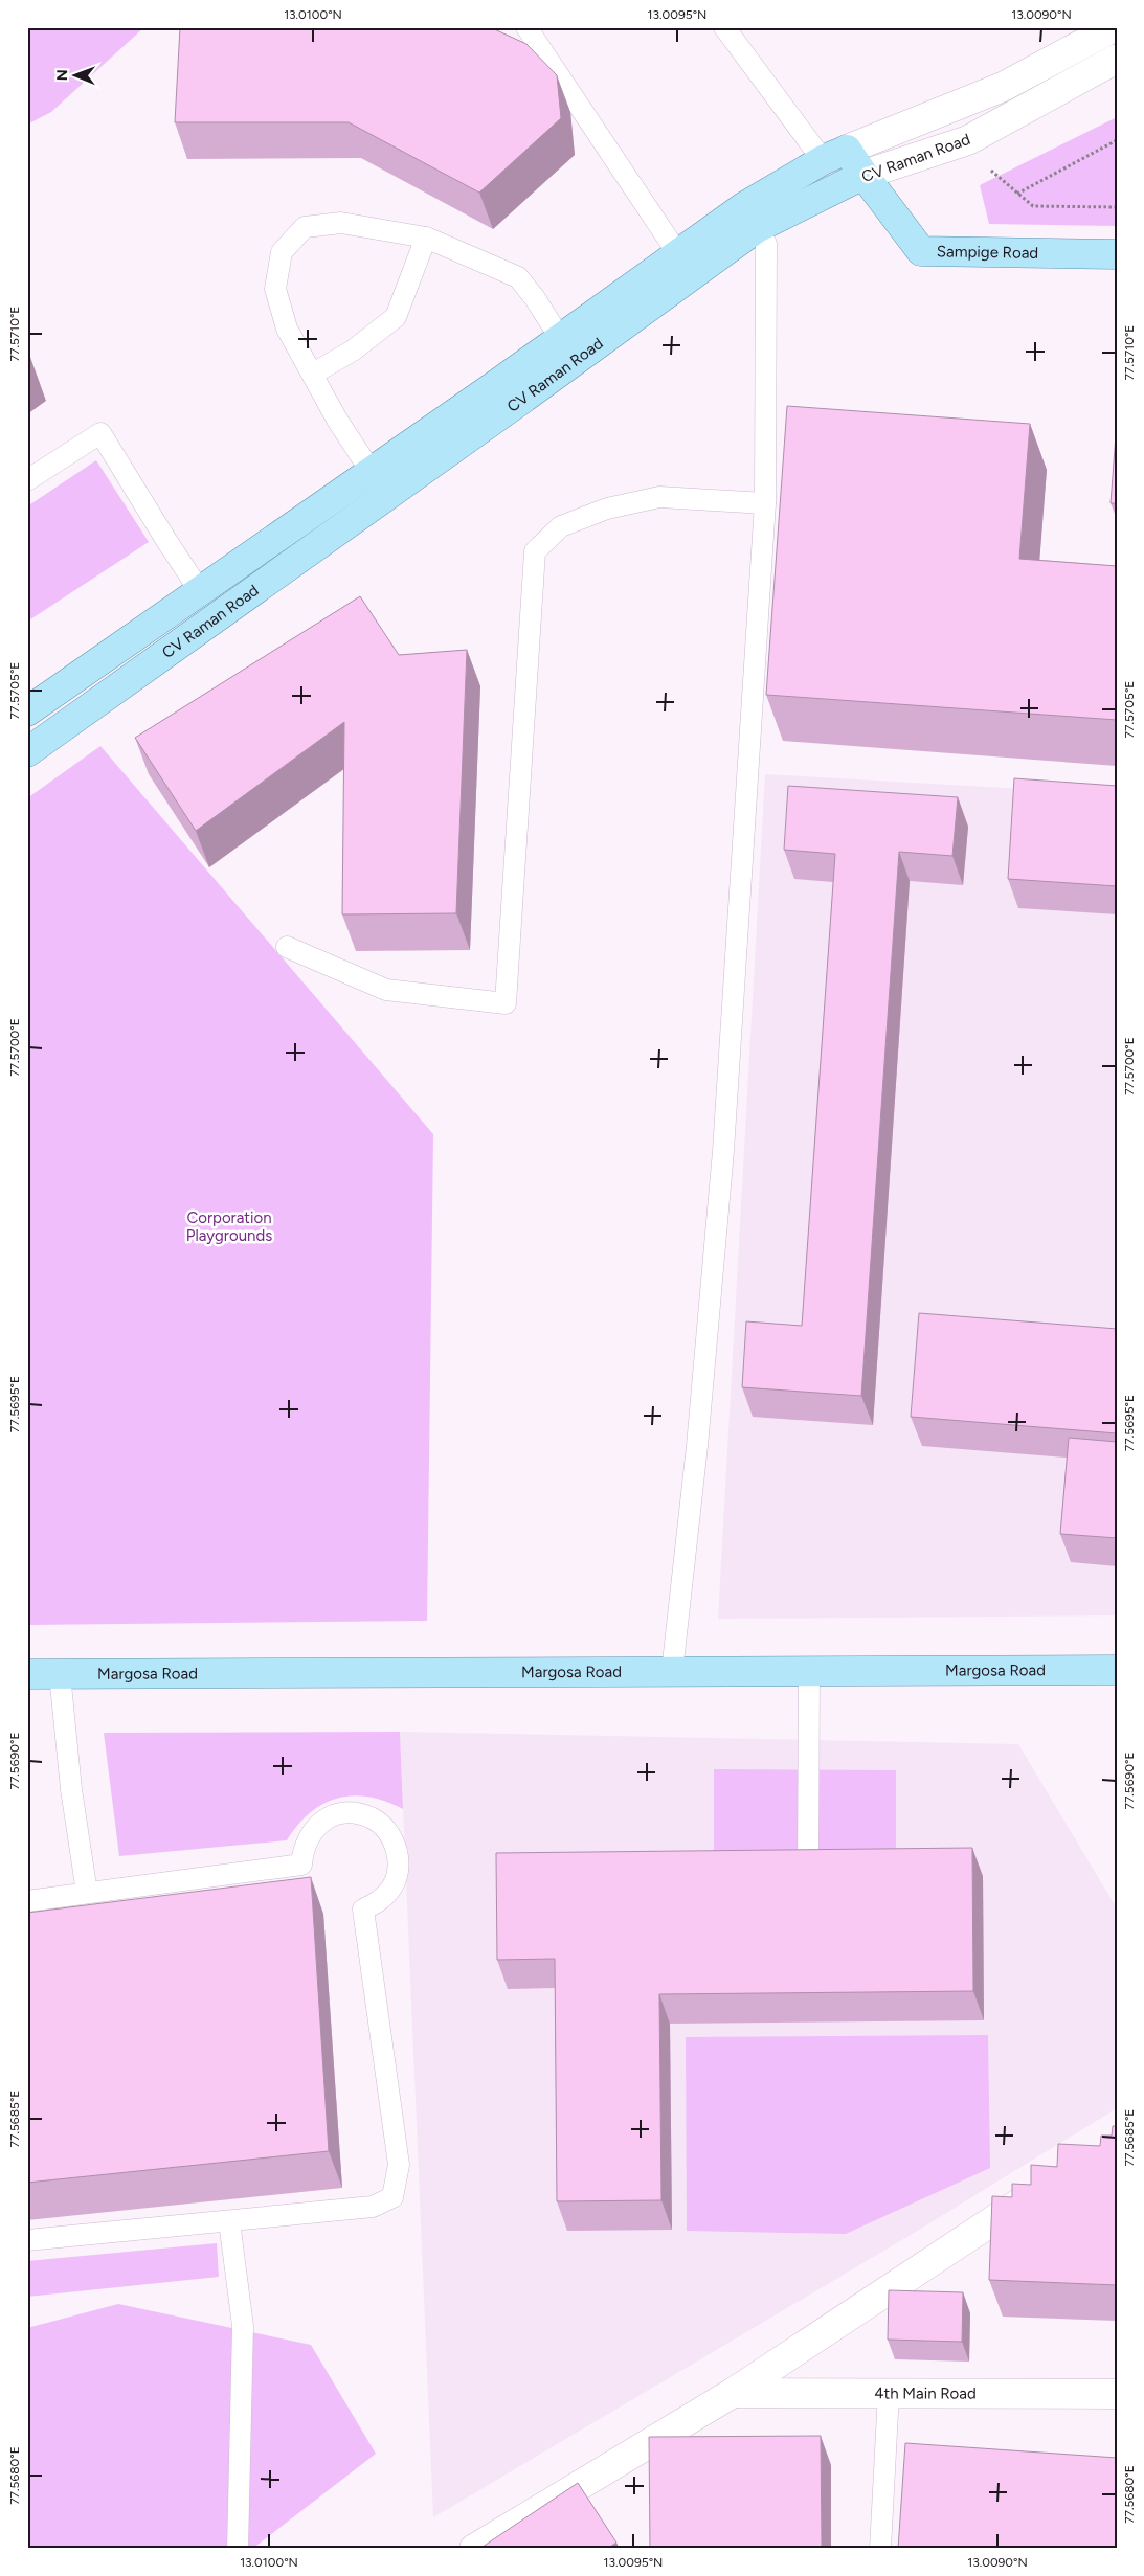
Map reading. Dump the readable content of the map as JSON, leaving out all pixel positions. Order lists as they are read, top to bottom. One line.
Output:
{"streets":{"main road":["CV Raman Road","Sampige Road","Margosa Road"],"street":["4th Main Road"]},"crossings":[["CV Raman Road","Sampige Road"]],"parks":["Corporation Playgrounds"],"north":"left","coordinates":["13.0100°N","13.0095°N","13.0090°N","77.5710°E","77.5705°E","77.5700°E","77.5695°E","77.5690°E","77.5685°E","77.5680°E"]}
